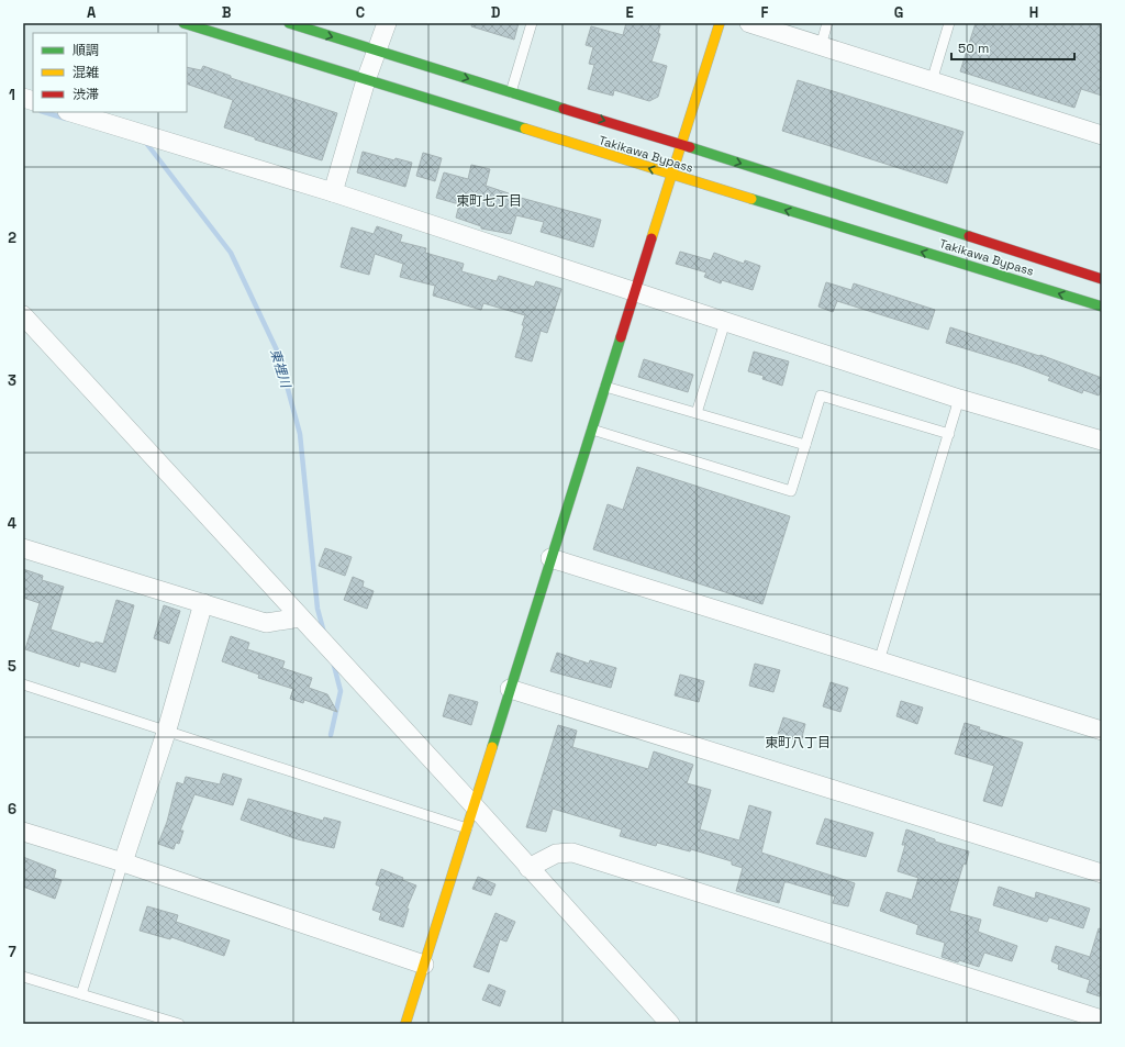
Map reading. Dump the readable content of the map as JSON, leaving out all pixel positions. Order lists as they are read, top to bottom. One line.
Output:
{"streets":{"main road":["Takikawa Bypass"]},"districts":["東町七丁目","東町八丁目"],"water":["東裡川"],"legend":["順調","混雑","渋滞"],"scale_bar":"50 m","grid":{"columns":["A","B","C","D","E","F","G","H"],"rows":["1","2","3","4","5","6","7"]}}
